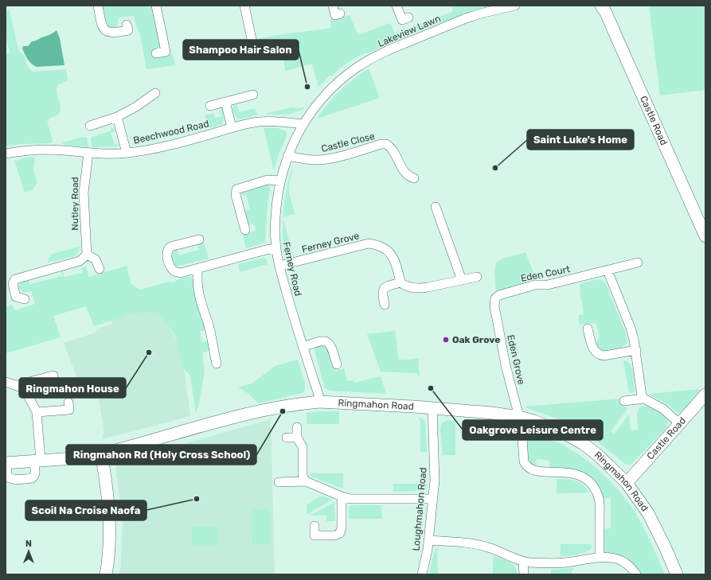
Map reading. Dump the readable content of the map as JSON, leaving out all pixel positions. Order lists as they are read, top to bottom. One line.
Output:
{"streets":{"street":["Lakeview Lawn","Castle Road","Beechwood Road","Castle Close","Nutley Road","Ferney Grove","Ferney Road","Eden Court","Eden Grove","Ringmahon Road","Loughmahon Road"]},"crossings":[["Lakeview Lawn","Ferney Road"],["Castle Road","Ringmahon Road"],["Beechwood Road","Nutley Road"],["Beechwood Road","Ferney Road"],["Castle Close","Ferney Road"],["Ferney Grove","Ferney Road"],["Ferney Road","Ringmahon Road"],["Eden Court","Eden Grove"],["Eden Grove","Ringmahon Road"],["Ringmahon Road","Loughmahon Road"]],"places":["Shampoo Hair Salon","Saint Luke's Home","Oak Grove","Ringmahon House","Oakgrove Leisure Centre","Ringmahon Rd (Holy Cross School)","Scoil Na Croise Naofa"],"north":"top"}
